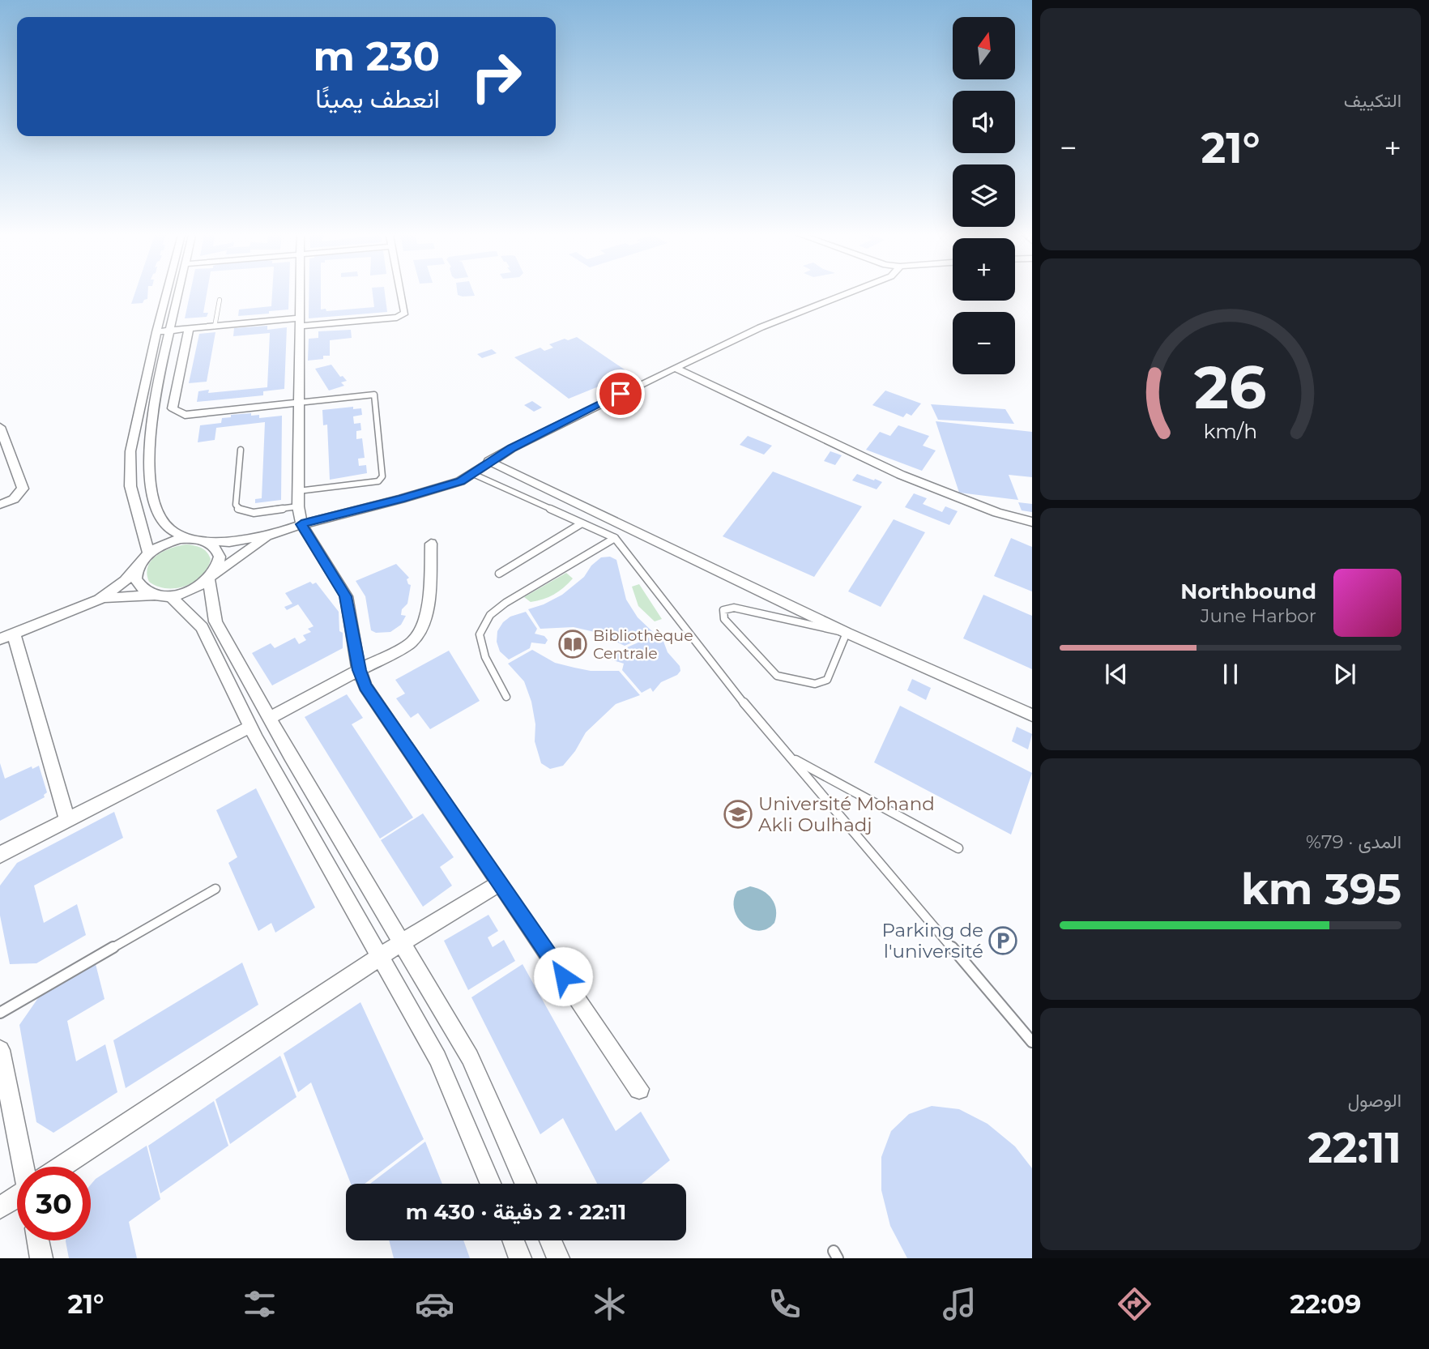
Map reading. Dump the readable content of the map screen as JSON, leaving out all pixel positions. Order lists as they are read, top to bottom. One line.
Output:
{"places":{"library":["Bibliothèque Centrale"],"school or university":["Université Mohand Akli Oulhadj"],"parking":["Parking de l'université"]},"north":"top","page":{"tile":["التكييف",["المدى · 79%","395 km"],["الوصول","22:11"]],"map_buttons":["+","−"],"turn":["230 m","انعطف يمينًا"],"heat":["−","21°","+"],"song":["Northbound","June Harbor"],"limit":"30","trip":"22:11 · 2 دقيقة · 430 m","tabs":["22:09","21°"],"gauge":["26","km/h"]}}
